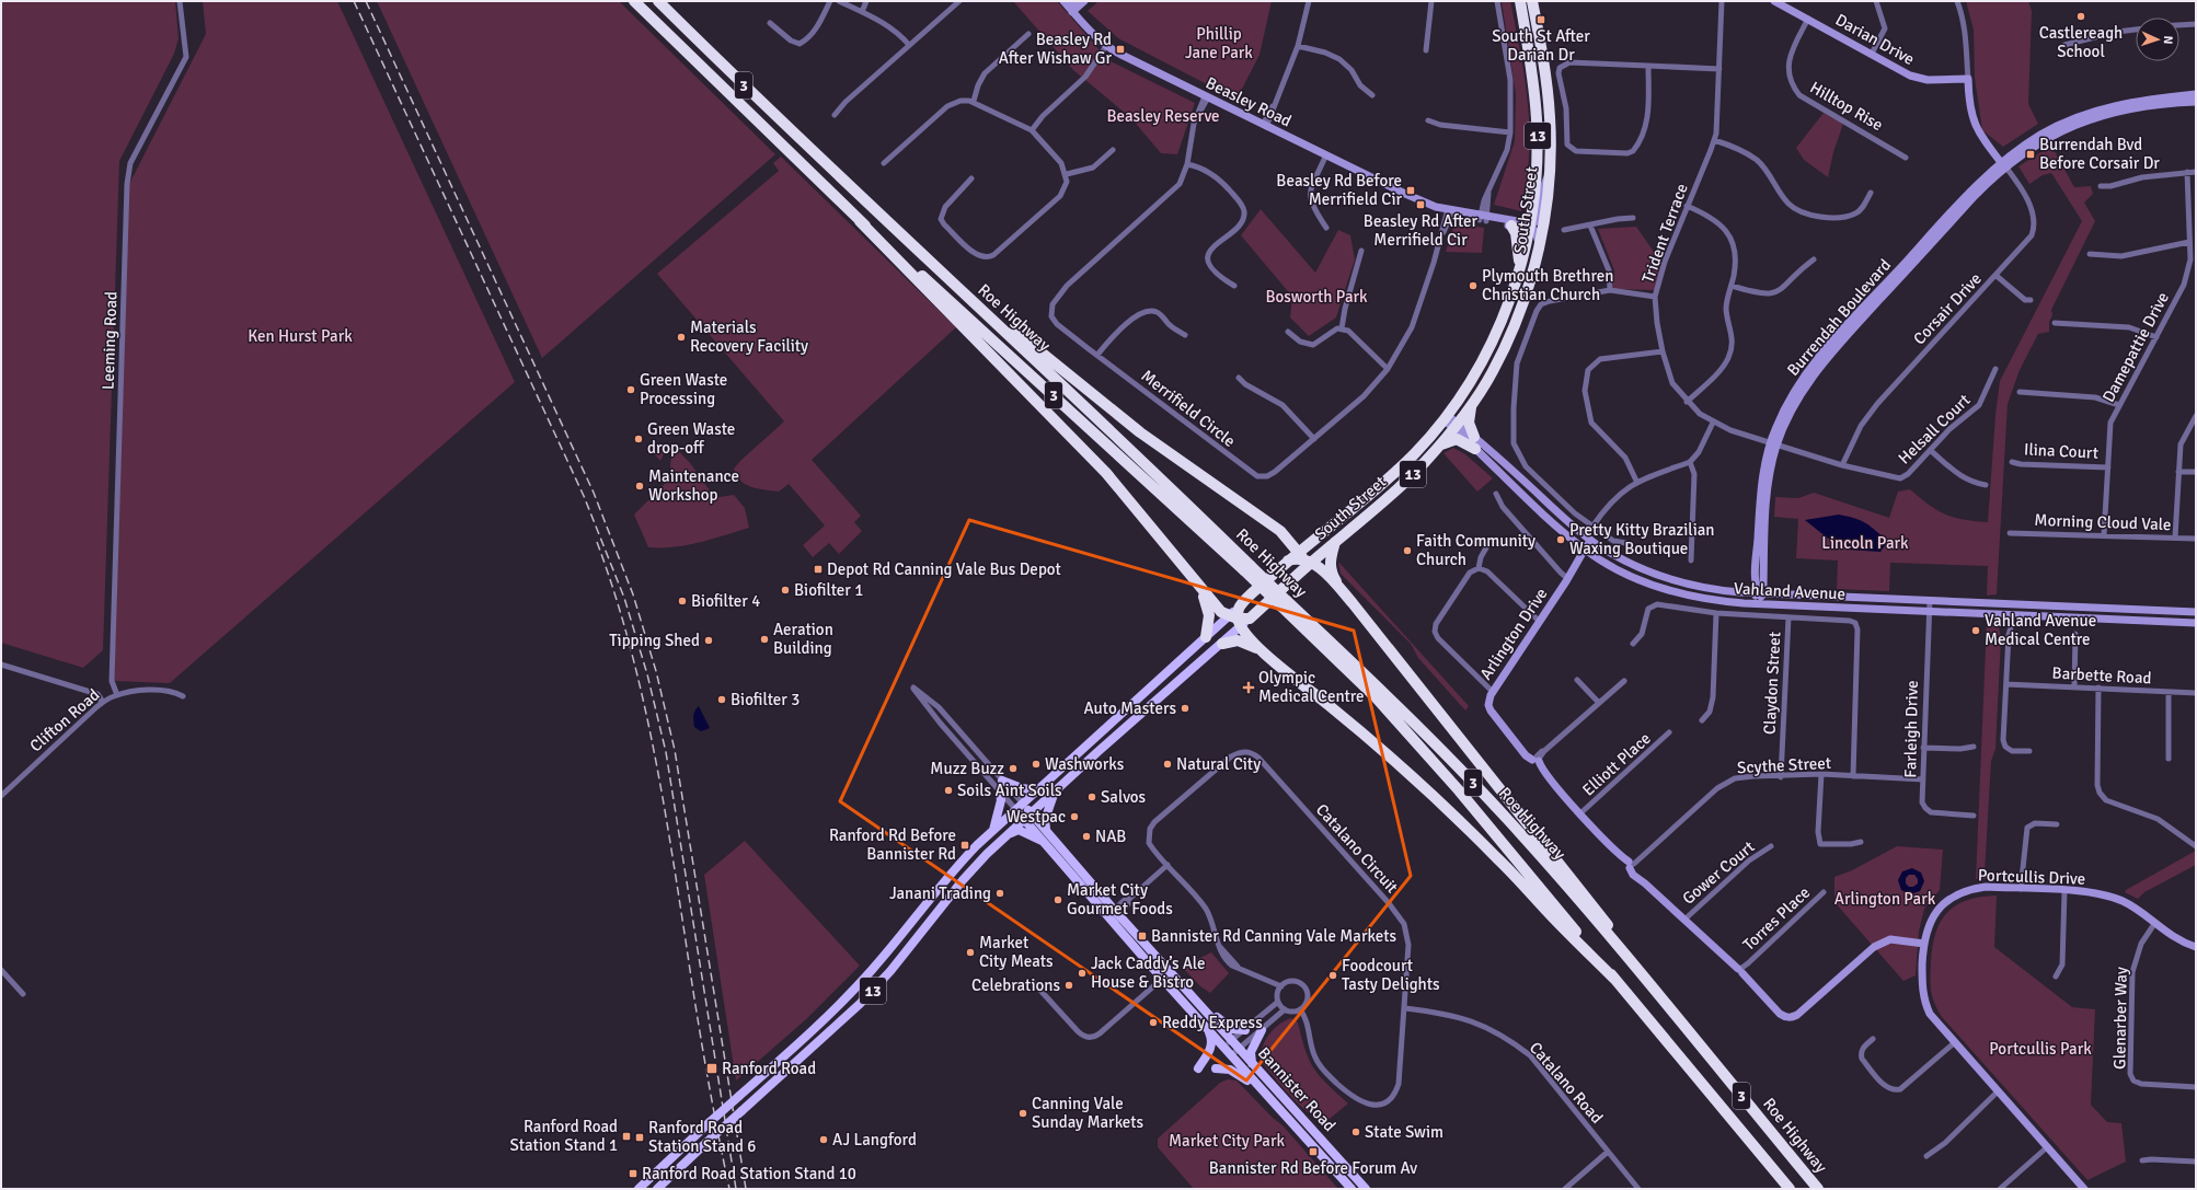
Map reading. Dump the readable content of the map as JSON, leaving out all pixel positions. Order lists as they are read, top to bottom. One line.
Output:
{"streets":{"highway":["3","13","South Street","Roe Highway"],"main road":["Darian Drive","Beasley Road","Burrendah Boulevard","Vahland Avenue","Arlington Drive","Portcullis Drive","Bannister Road"],"street":["Hilltop Rise","Trident Terrace","Corsair Drive","Leeming Road","Damepattie Drive","Merrifield Circle","Helsall Court","Ilina Court","Morning Cloud Vale","Barbette Road","Claydon Street","Clifton Road","Farleigh Drive","Elliott Place","Scythe Street","Catalano Circuit","Gower Court","Torres Place","Glenarber Way","Catalano Road"]},"crossings":[["Darian Drive","Hilltop Rise"],["Beasley Road","South Street"],["Beasley Road","Merrifield Circle"],["13","South Street"],["13","Bannister Road"],["South Street","Vahland Avenue"],["Trident Terrace","Burrendah Boulevard"],["Trident Terrace","Helsall Court"],["Corsair Drive","Burrendah Boulevard"],["Corsair Drive","Helsall Court"],["Burrendah Boulevard","Helsall Court"],["Burrendah Boulevard","Vahland Avenue"],["Leeming Road","Clifton Road"],["Damepattie Drive","Ilina Court"],["Damepattie Drive","Morning Cloud Vale"],["Vahland Avenue","Arlington Drive"],["Vahland Avenue","Farleigh Drive"],["Arlington Drive","Elliott Place"],["Arlington Drive","Scythe Street"],["Arlington Drive","Gower Court"],["Arlington Drive","Portcullis Drive"],["Arlington Drive","Torres Place"],["Claydon Street","Scythe Street"],["Farleigh Drive","Scythe Street"],["Catalano Circuit","Catalano Road"],["Portcullis Drive","Glenarber Way"]],"parks":["Phillip Jane Park","Beasley Reserve","Bosworth Park","Ken Hurst Park","Lincoln Park","Arlington Park","Portcullis Park","Market City Park"],"places":{"other":["Castlereagh School","Plymouth Brethren Christian Church","Materials Recovery Facility","Green Waste Processing","Green Waste drop-off","Maintenance Workshop","Pretty Kitty Brazilian Waxing Boutique","Faith Community Church","Biofilter 1","Biofilter 4","Vahland Avenue Medical Centre","Aeration Building","Tipping Shed","Biofilter 3","Auto Masters","Washworks","Natural City","Muzz Buzz","Soils Aint Soils","Salvos","Westpac","NAB","Janani Trading","Market City Gourmet Foods","Market City Meats","Jack Caddy’s Ale House & Bistro","Foodcourt Tasty Delights","Celebrations","Reddy Express","Canning Vale Sunday Markets","State Swim","AJ Langford"],"transit":["South St After Darian Dr","Beasley Rd After Wishaw Gr","Burrendah Bvd Before Corsair Dr","Beasley Rd Before Merrifield Cir","Beasley Rd After Merrifield Cir","Depot Rd Canning Vale Bus Depot","Ranford Rd Before Bannister Rd","Bannister Rd Canning Vale Markets","Ranford Road","Ranford Road Station Stand 1","Ranford Road Station Stand 6","Bannister Rd Before Forum Av","Ranford Road Station Stand 10"],"health":["Olympic Medical Centre"]},"north":"right"}
